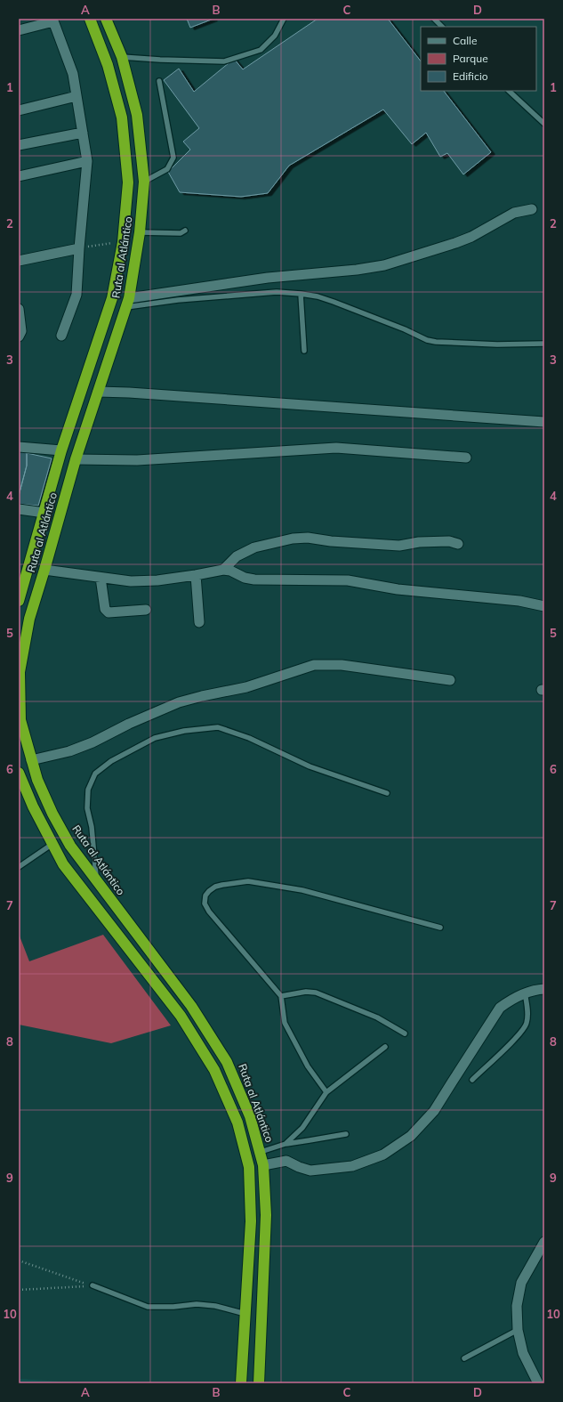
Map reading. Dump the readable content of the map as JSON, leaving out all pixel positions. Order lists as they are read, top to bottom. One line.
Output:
{"streets":{"highway":["Ruta al Atlántico"]},"legend":["Calle","Parque","Edificio"],"grid":{"columns":["A","B","C","D"],"rows":["1","2","3","4","5","6","7","8","9","10"]}}
